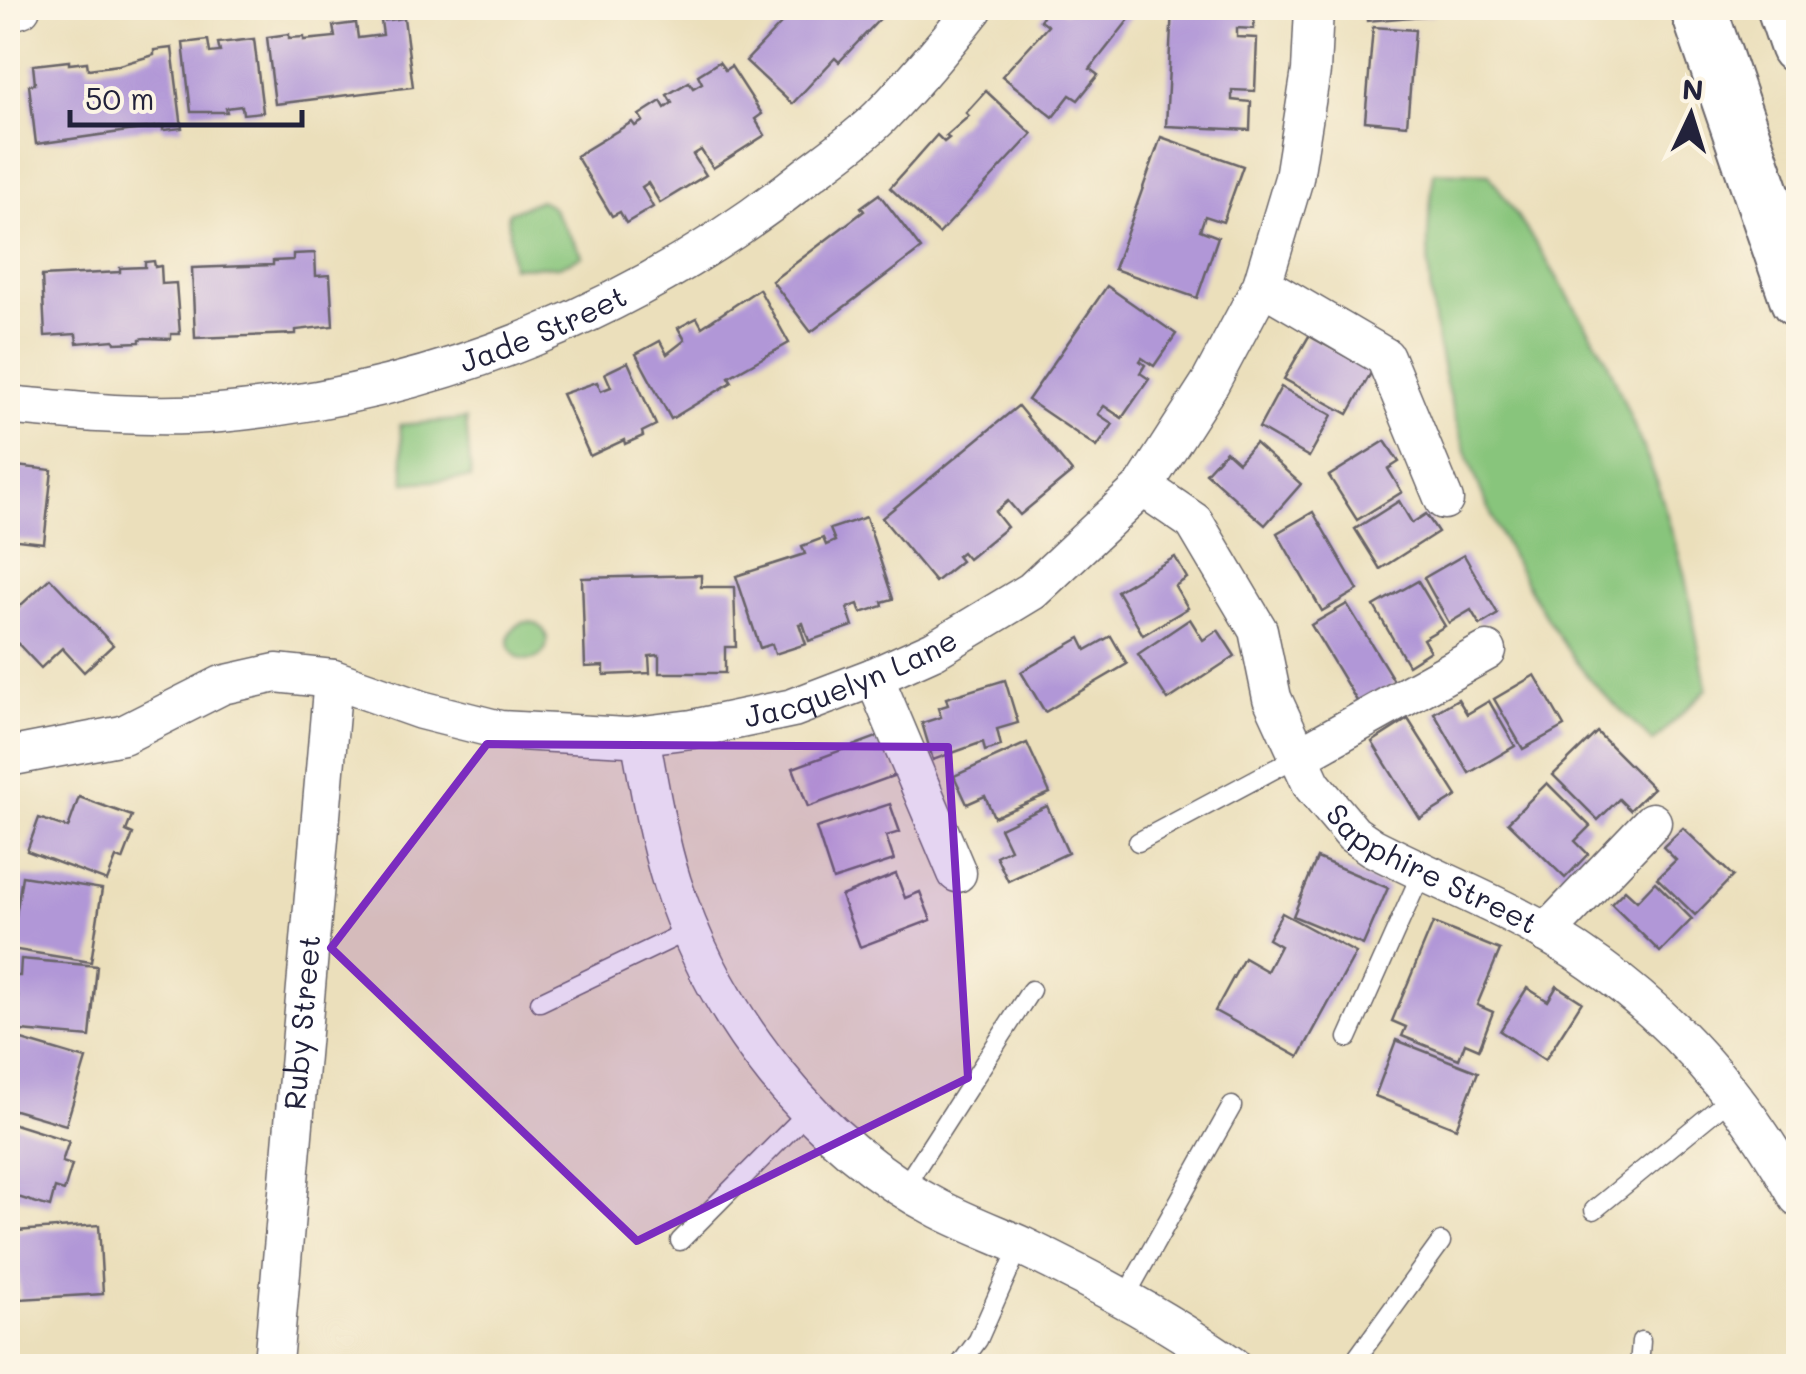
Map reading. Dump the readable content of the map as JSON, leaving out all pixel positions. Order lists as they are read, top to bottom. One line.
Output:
{"streets":{"street":["Jade Street","Jacquelyn Lane","Sapphire Street","Ruby Street"]},"crossings":[["Jacquelyn Lane","Sapphire Street"],["Jacquelyn Lane","Ruby Street"]],"scale_bar":"50 m","north":"top"}
